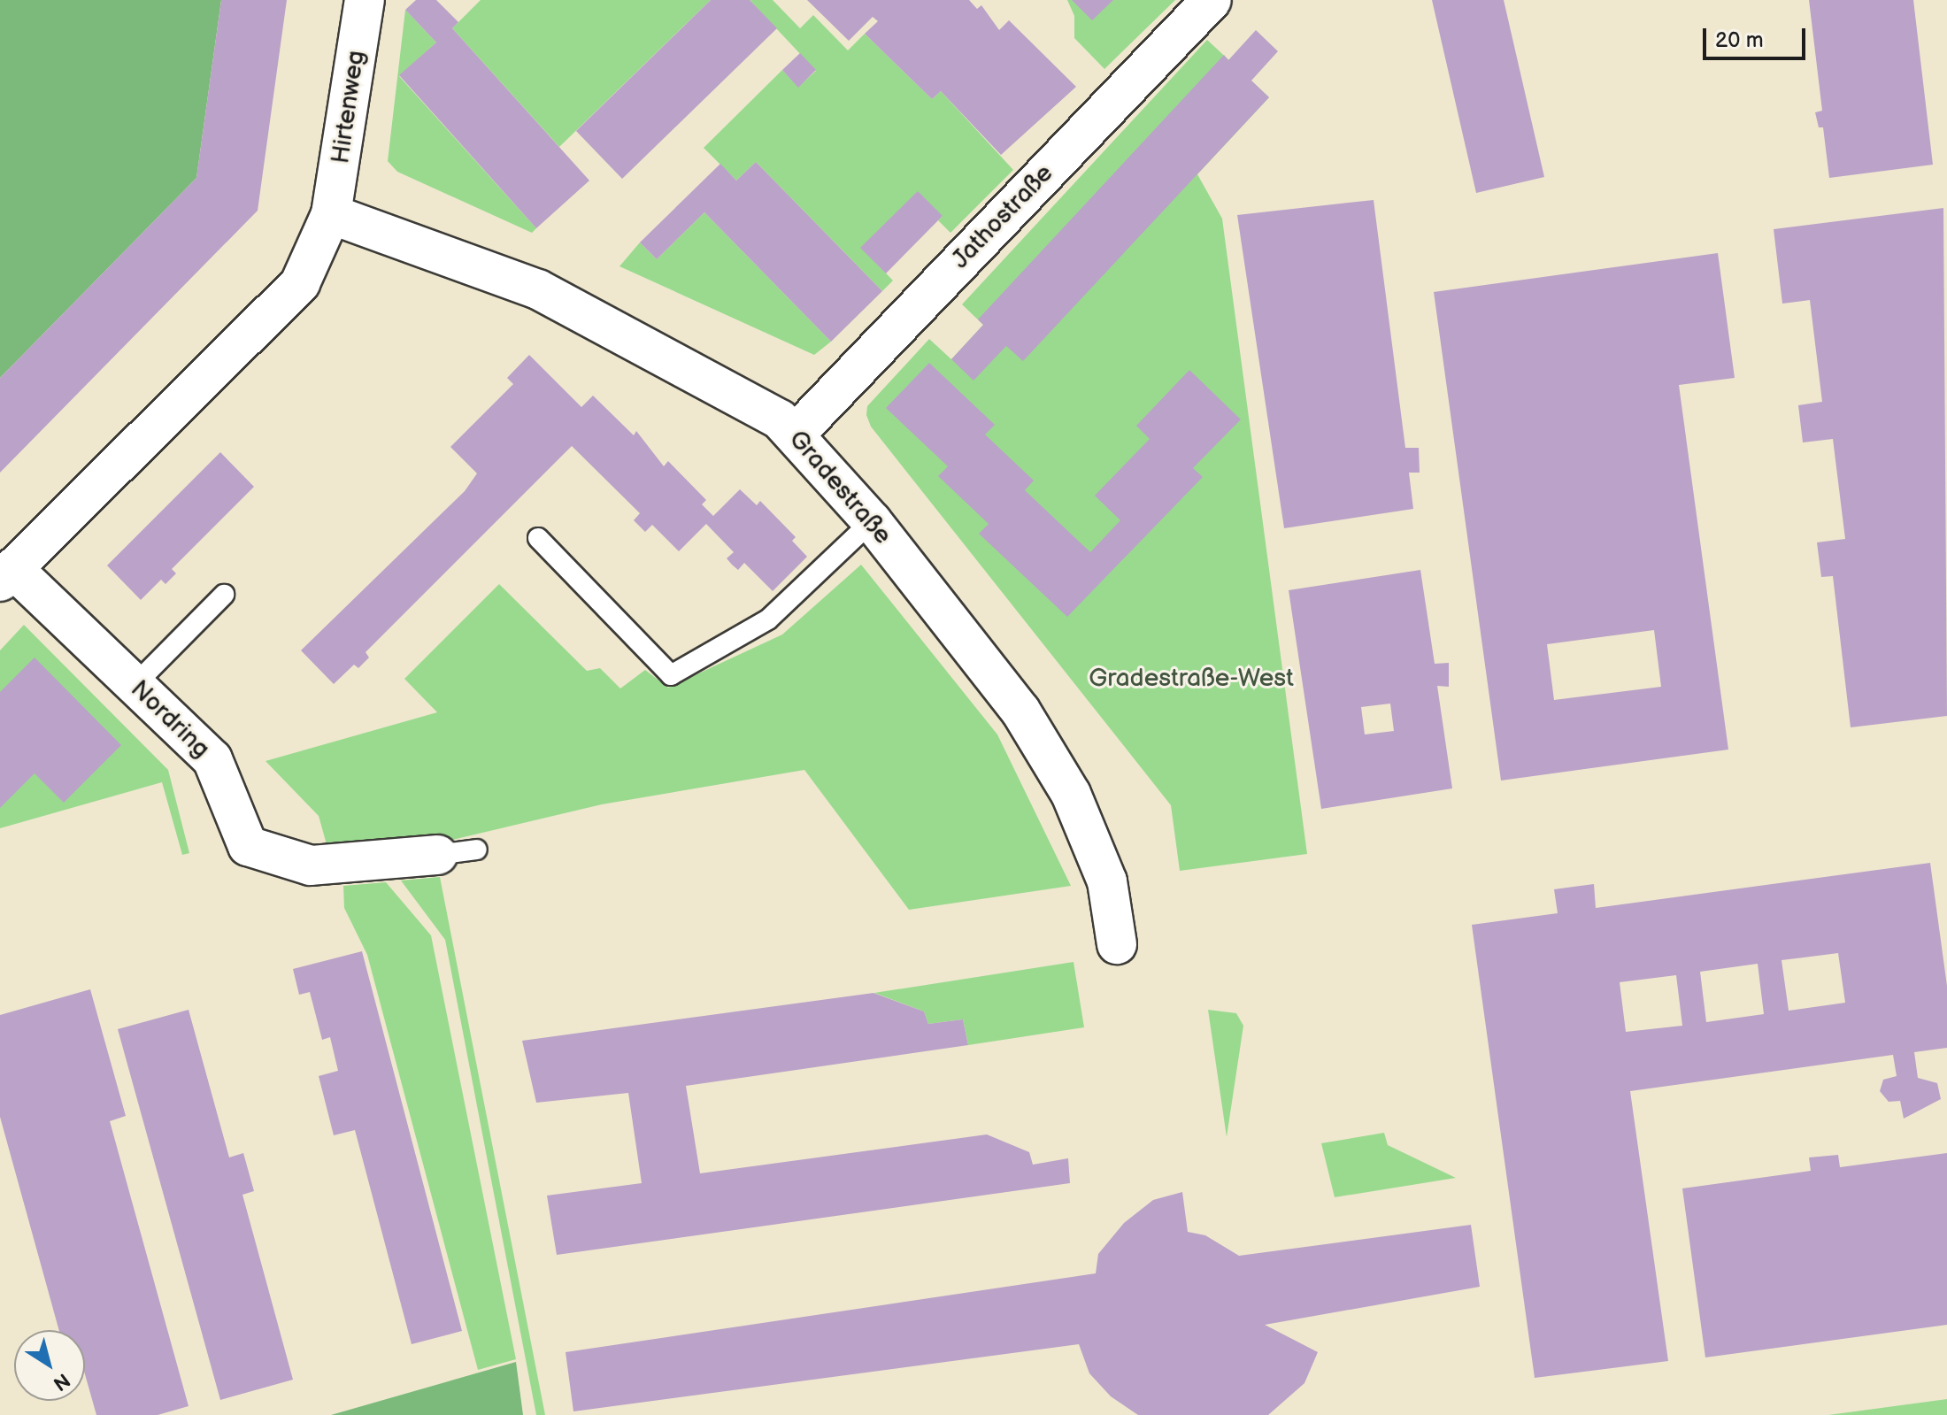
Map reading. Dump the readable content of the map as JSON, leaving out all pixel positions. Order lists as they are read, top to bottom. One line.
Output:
{"streets":{"street":["Hirtenweg","Jathostraße","Gradestraße","Nordring"]},"crossings":[["Hirtenweg","Gradestraße"],["Hirtenweg","Nordring"],["Jathostraße","Gradestraße"],["Gradestraße","Nordring"]],"parks":["Gradestraße-West"],"scale_bar":"20 m","north":"bottom right"}
